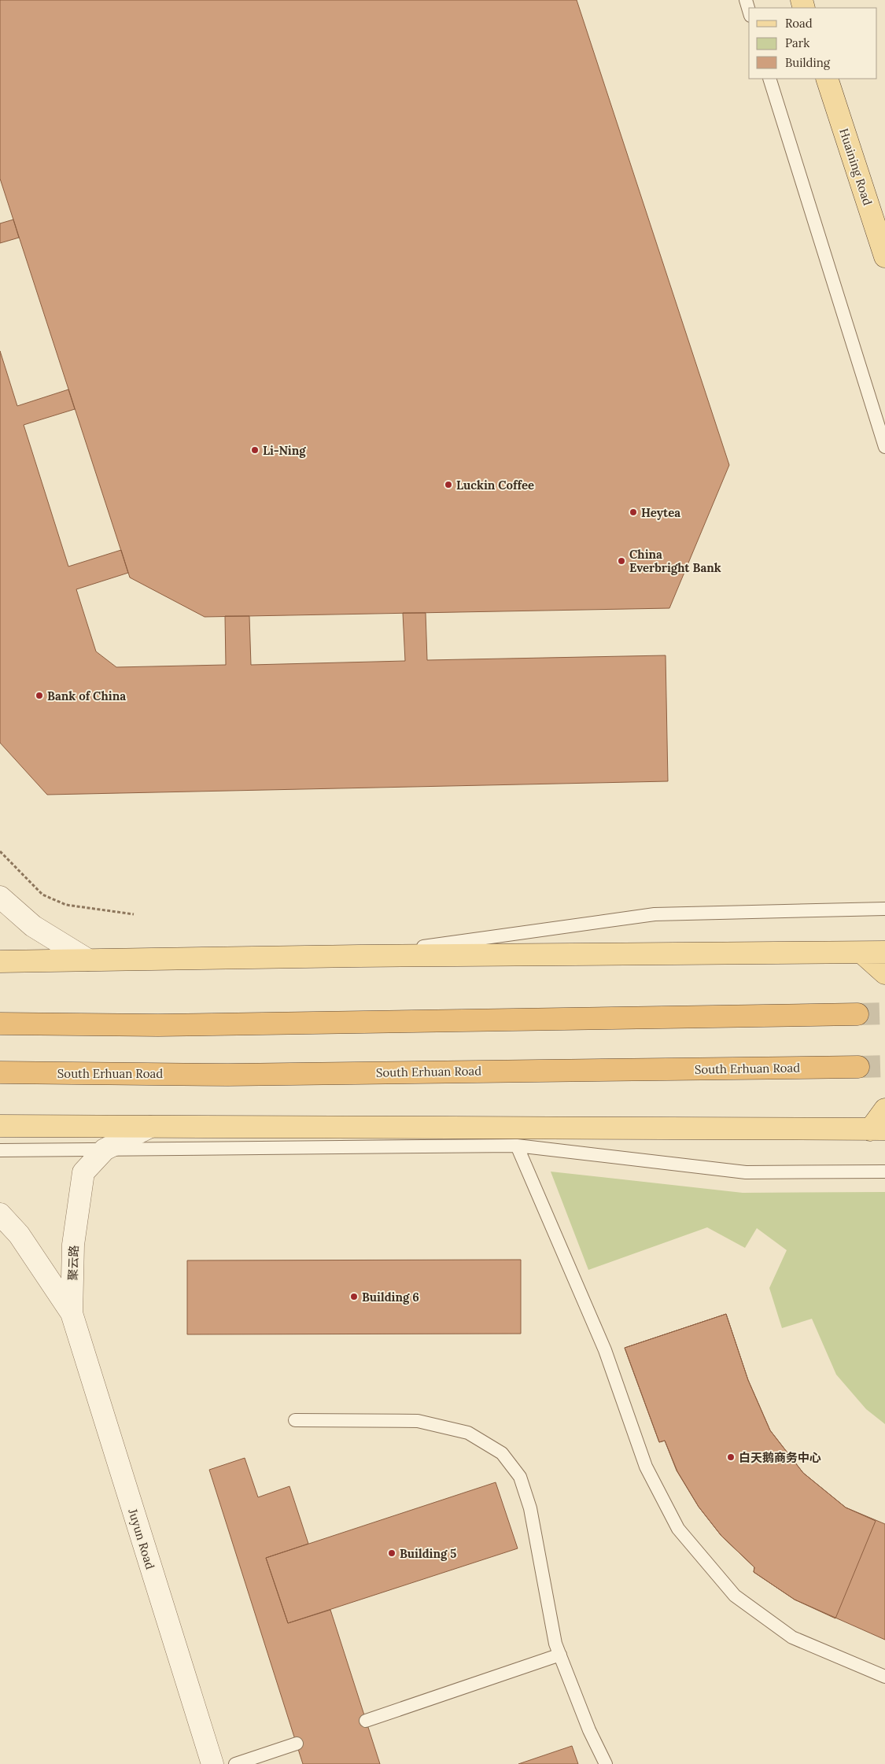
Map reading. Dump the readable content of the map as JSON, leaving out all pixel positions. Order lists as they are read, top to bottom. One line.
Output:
{"streets":{"highway":["South Erhuan Road"],"main road":["Huaining Road"],"street":["聚云路","Juyun Road"]},"crossings":[["聚云路","Juyun Road"]],"places":["Li-Ning","Luckin Coffee","Heytea","China Everbright Bank","Bank of China","Building 6","白天鹅商务中心","Building 5"],"legend":["Road","Park","Building"]}
